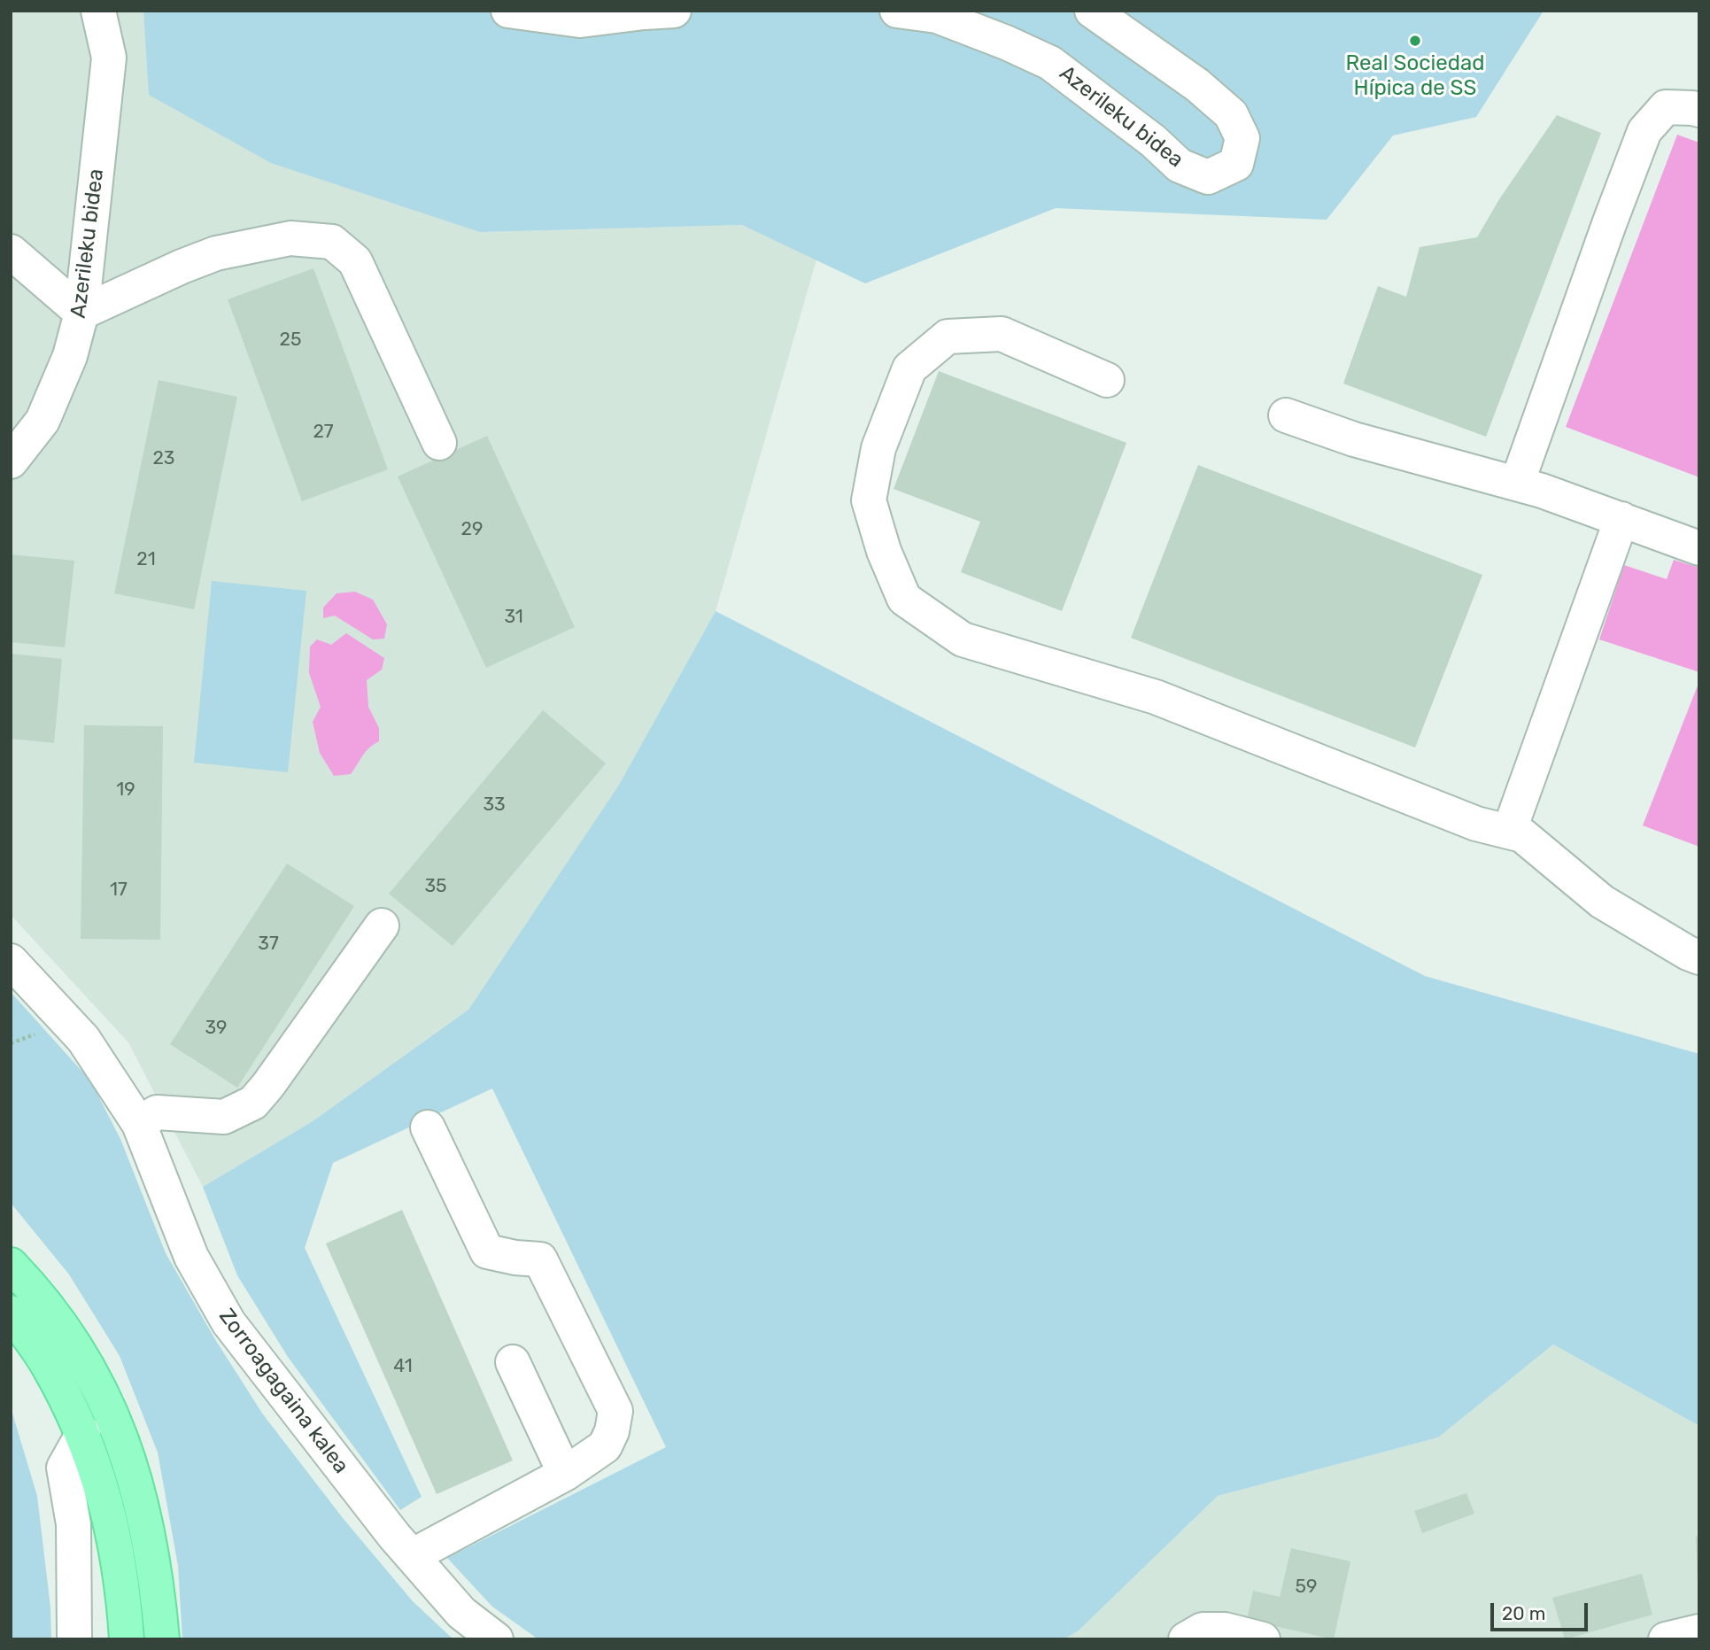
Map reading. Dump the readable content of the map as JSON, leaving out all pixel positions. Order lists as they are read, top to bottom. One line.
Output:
{"streets":{"street":["Azerileku bidea","Zorroagagaina kalea"]},"places":["Real Sociedad Hípica de SS"],"house_numbers":["25","27","23","29","21","31","19","33","35","17","37","39","41","59"],"scale_bar":"20 m"}
